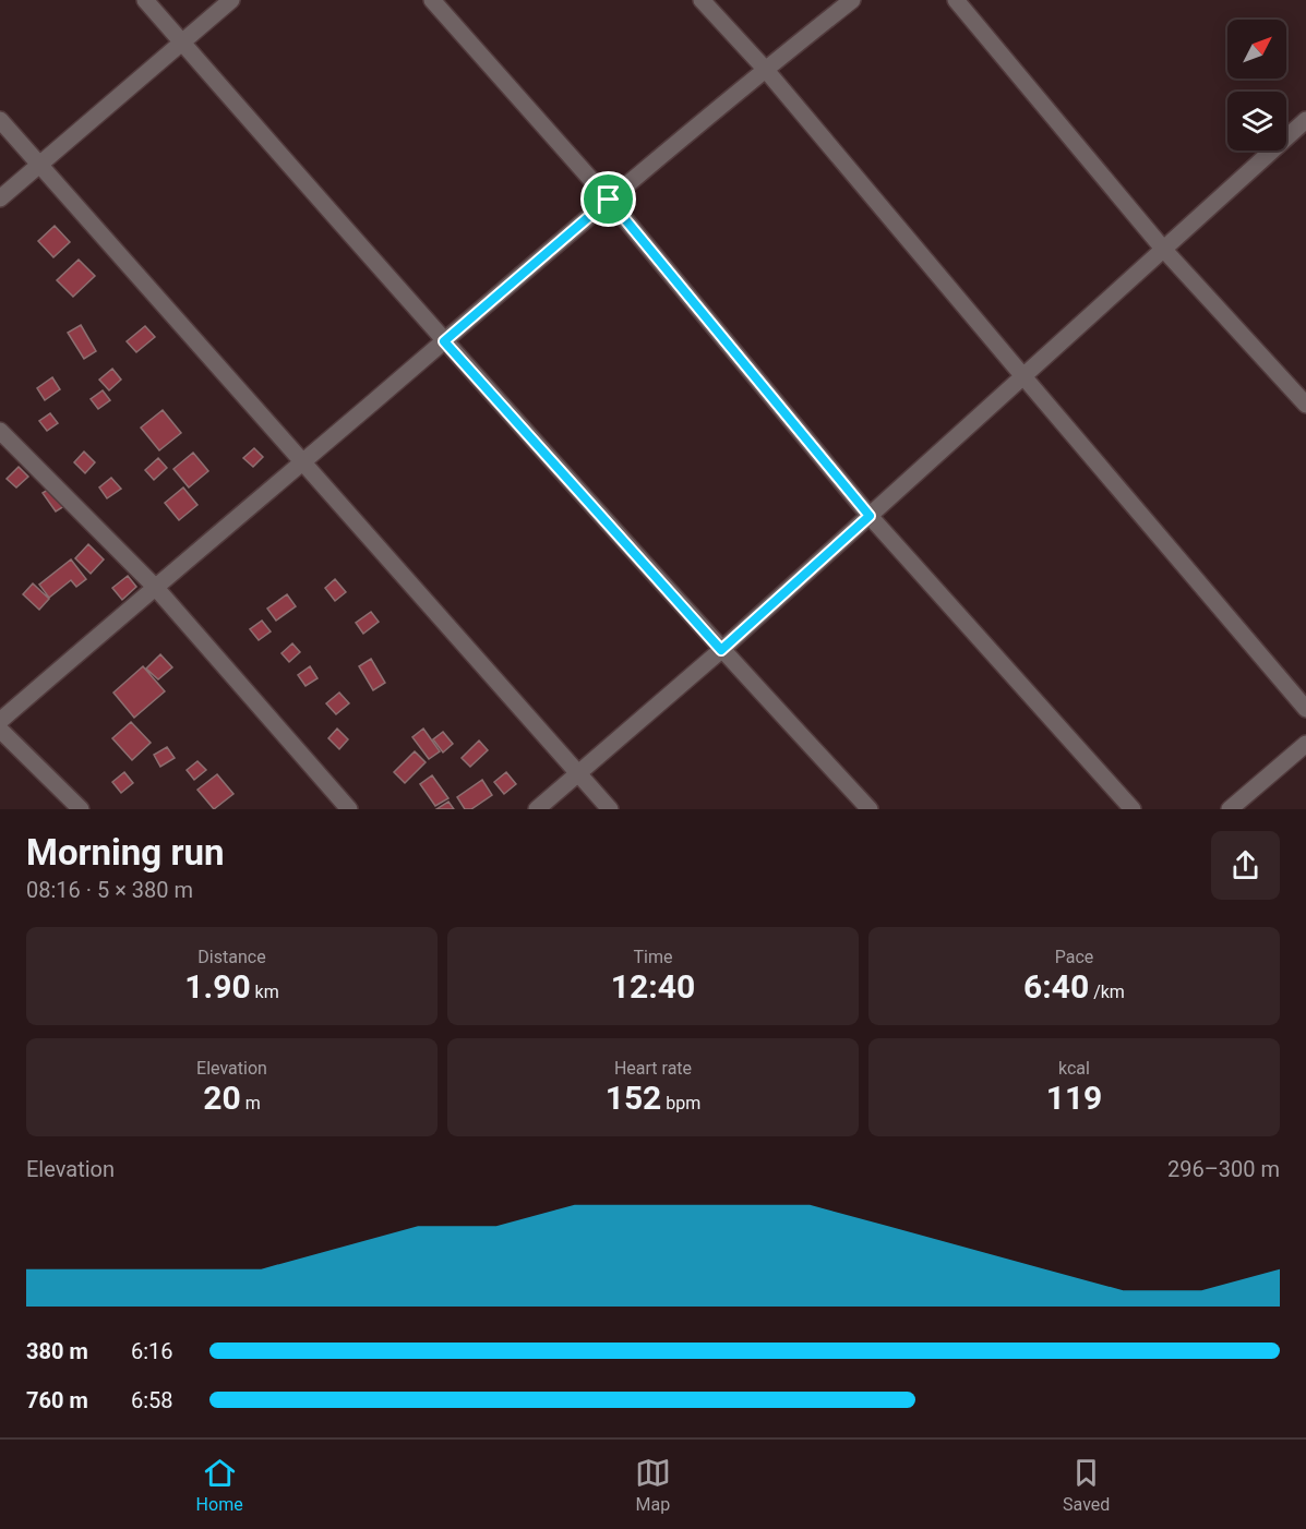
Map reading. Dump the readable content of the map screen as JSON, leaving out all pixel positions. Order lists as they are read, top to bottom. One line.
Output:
{"north":"top right","page":{"heading":["Morning run","08:16 · 5 × 380 m"],"stats":[["Distance","1.90 km"],["Time","12:40"],["Pace","6:40 /km"],["Elevation","20 m"],["Heart rate","152 bpm"],["kcal","119"]],"chart":["Elevation","296–300 m"],"list":[{"name":"380 m","note":"6:16"},{"name":"760 m","note":"6:58"}],"tabs":["Home","Map","Saved"]}}
